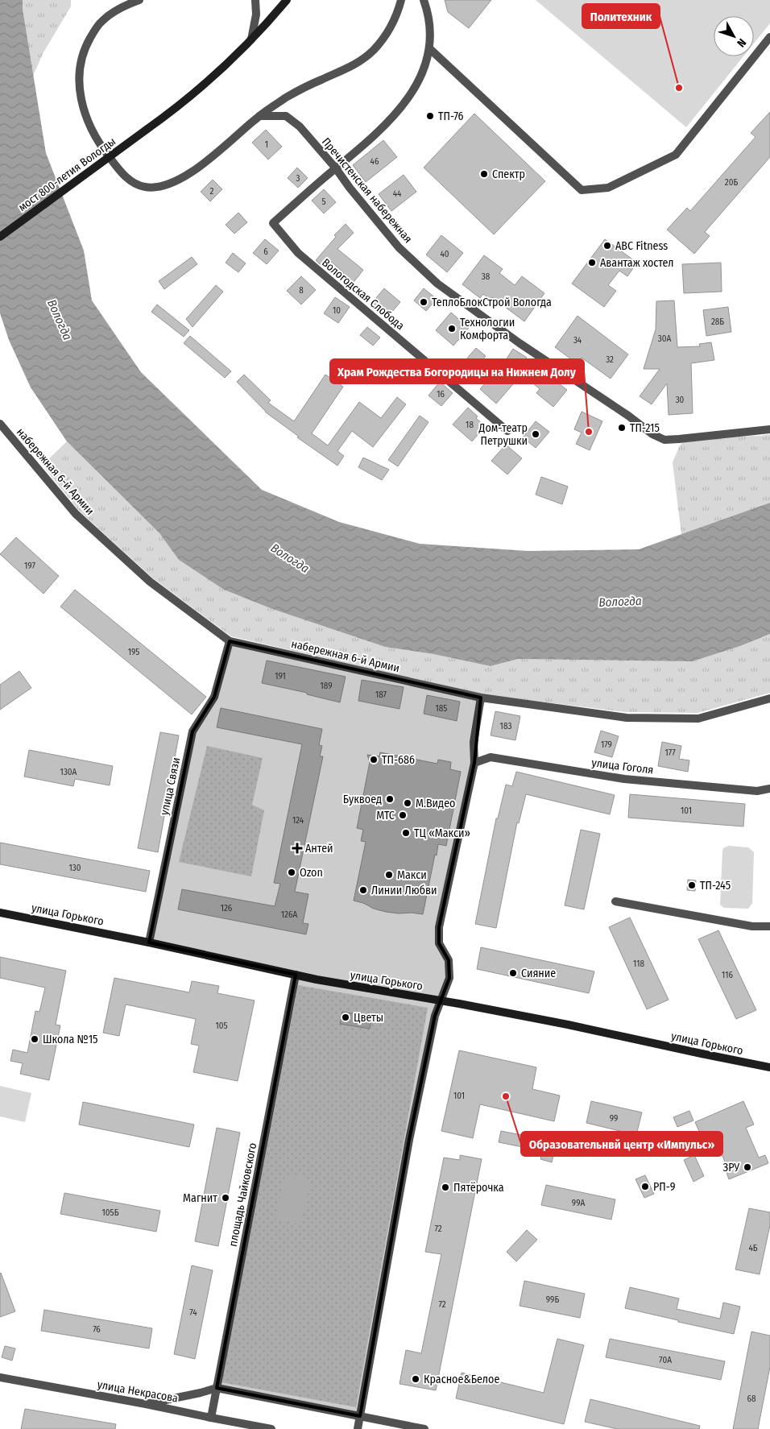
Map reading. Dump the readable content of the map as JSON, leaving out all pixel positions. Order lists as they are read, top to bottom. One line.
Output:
{"streets":{"street":["мост 800-летия Вологды","Пречистенская набережная","Вологодская Слобода","набережная 6-й Армии","улица Гоголя","улица Связи","улица Горького","площадь Чайковского","улица Некрасова"]},"crossings":[["Пречистенская набережная","Вологодская Слобода"],["набережная 6-й Армии","улица Связи"],["улица Связи","улица Горького"],["улица Горького","площадь Чайковского"],["площадь Чайковского","улица Некрасова"]],"water":["Вологда"],"places":{"other":["Политехник","ТП-76","Спектр","ABC Fitness","Авантаж хостел","ТеплоБлокСтрой Вологда","Технологии Комфорта","ТП-215","Храм Рождества Богородицы на Нижнем Долу","Дом-театр Петрушки","ТП-686","Буквоед","М.Видео","МТС","ТЦ «Макси»","Ozon","Макси","ТП-245","Линии Любви","Сияние","Цветы","Школа №15","Образовательнвй центр «Импульс»","ЗРУ","РП-9","Пятёрочка","Магнит","Красное&Белое"],"health":["Антей"]},"house_numbers":["1","46","3","20Б","2","44","5","6","40","38","8","10","28Б","30А","34","32","16","30","18","197","195","191","189","187","185","183","179","177","130А","101","124","130","126","126А","118","116","105","101","99","99А","105Б","72","4Б","99Б","72","74","76","70А","68"],"north":"bottom right"}
